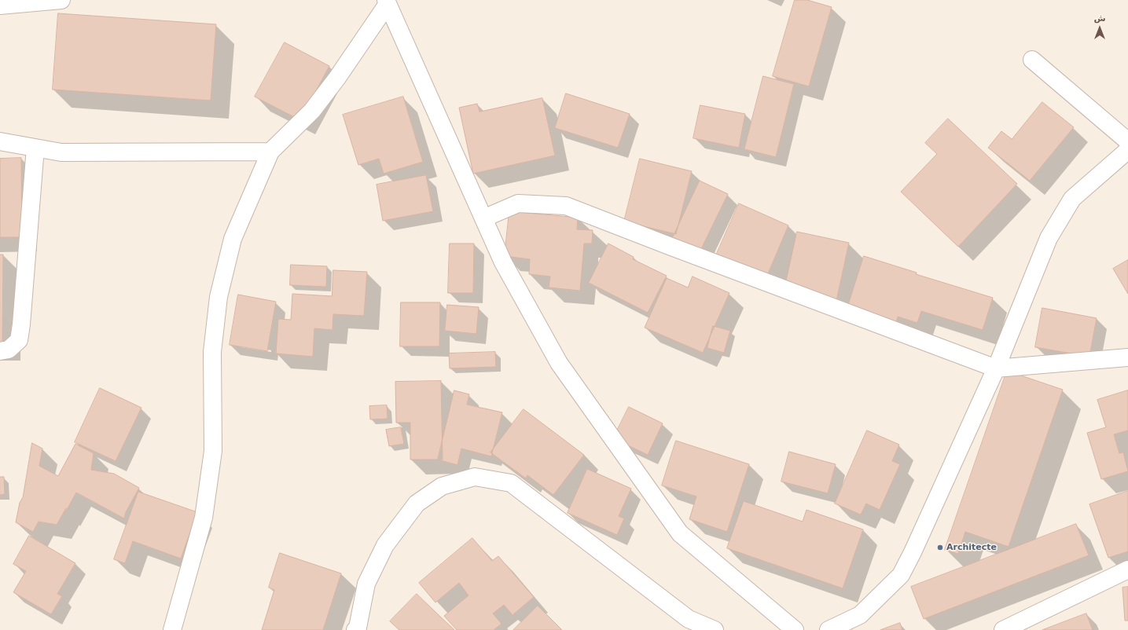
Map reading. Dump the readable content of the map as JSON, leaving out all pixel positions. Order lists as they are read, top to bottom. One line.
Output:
{"places":["Architecte"],"north":"top"}
